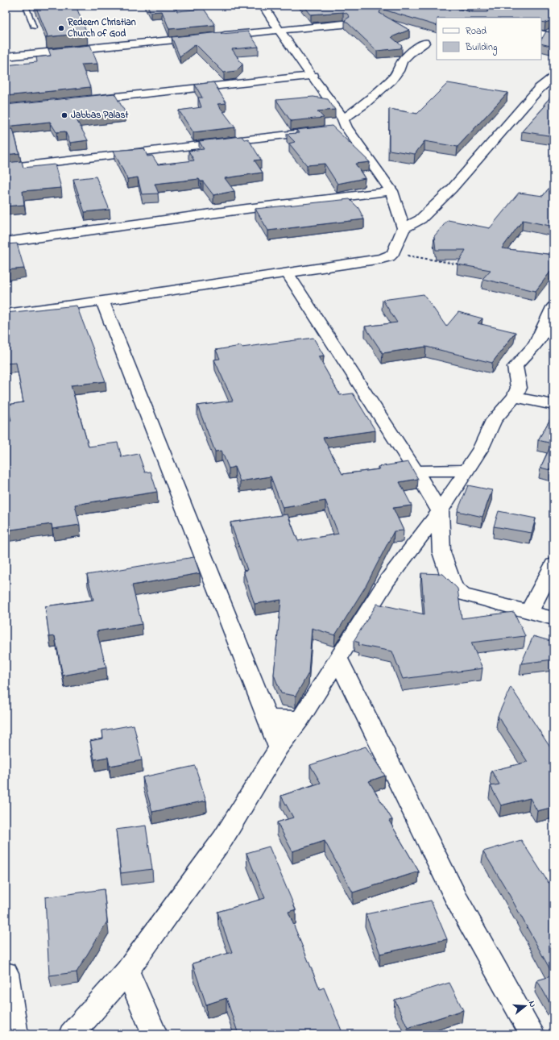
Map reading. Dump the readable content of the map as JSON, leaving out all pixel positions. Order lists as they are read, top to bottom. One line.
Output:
{"places":["Redeem Christian Church of God","Jabbas Palast"],"legend":["Road","Building"],"north":"right"}
